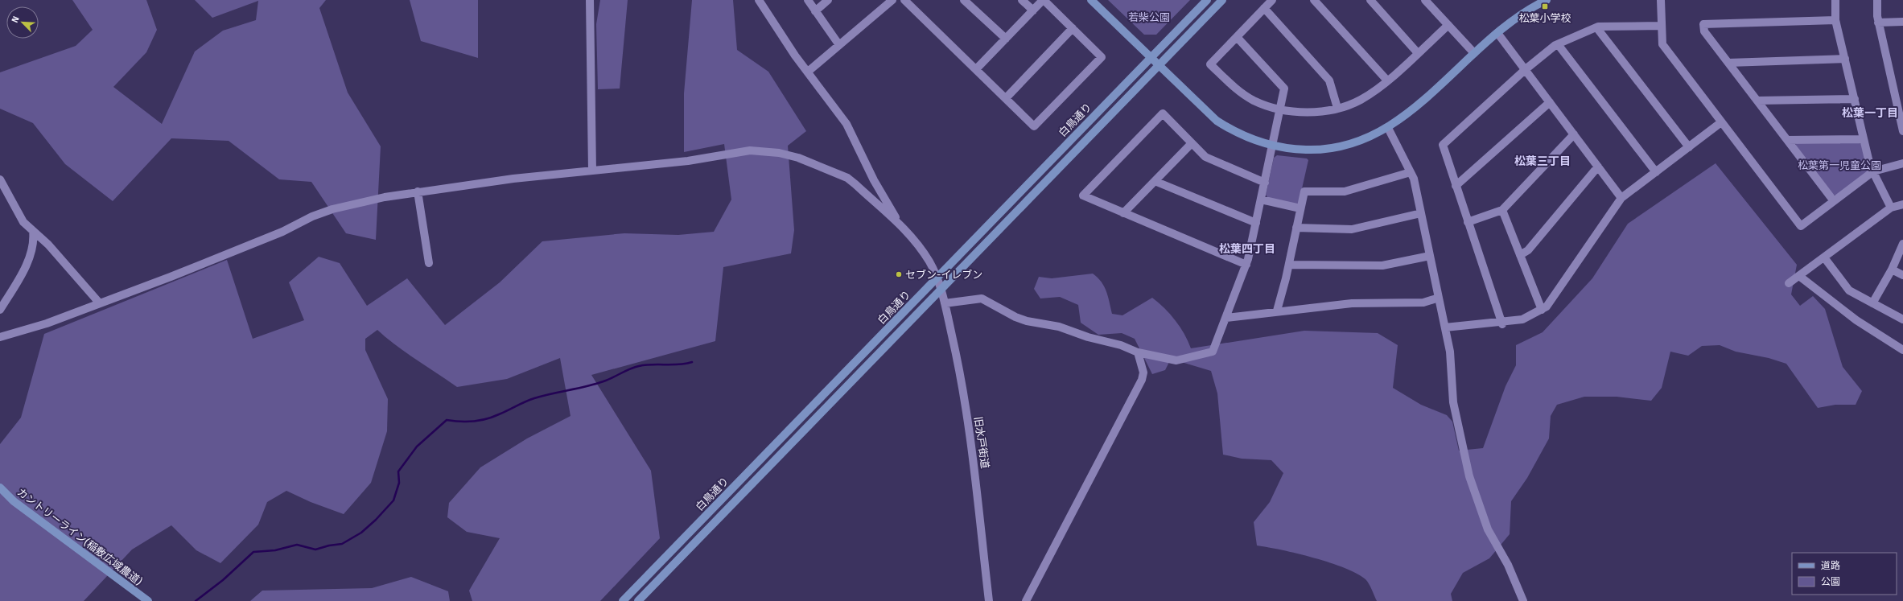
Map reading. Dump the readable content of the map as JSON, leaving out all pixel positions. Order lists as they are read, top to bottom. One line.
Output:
{"streets":{"main road":["白鳥通り","カントリーライン(稲敷広域農道)"],"street":["旧水戸街道"]},"crossings":[["白鳥通り","旧水戸街道"]],"districts":["松葉一丁目","松葉三丁目","松葉四丁目"],"parks":["若柴公園","松葉第一児童公園"],"places":{"transit":["松葉小学校"],"other":["セブン-イレブン"]},"legend":["道路","公園"],"north":"top left"}
